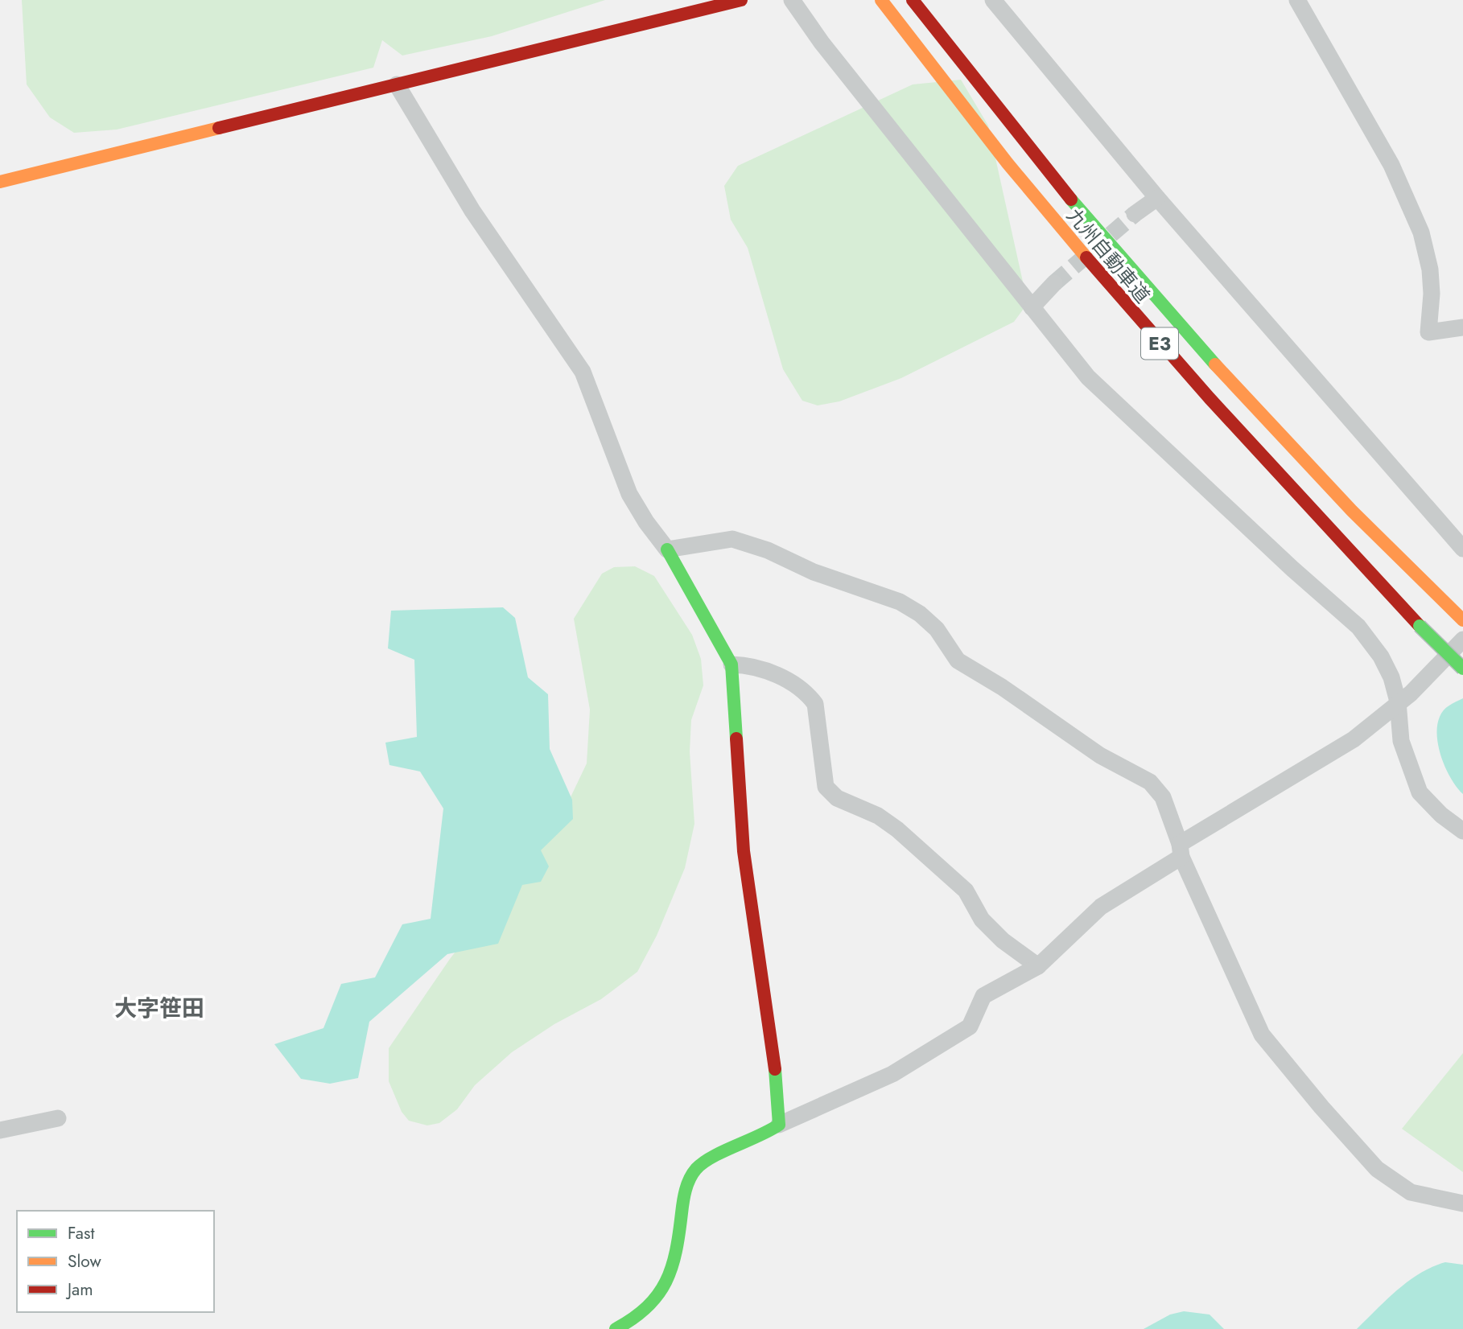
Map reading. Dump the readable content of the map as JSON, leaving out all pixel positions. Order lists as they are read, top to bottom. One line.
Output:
{"streets":{"main road":["九州自動車道","E3"]},"districts":["大字笹田"],"legend":["Fast","Slow","Jam"]}
